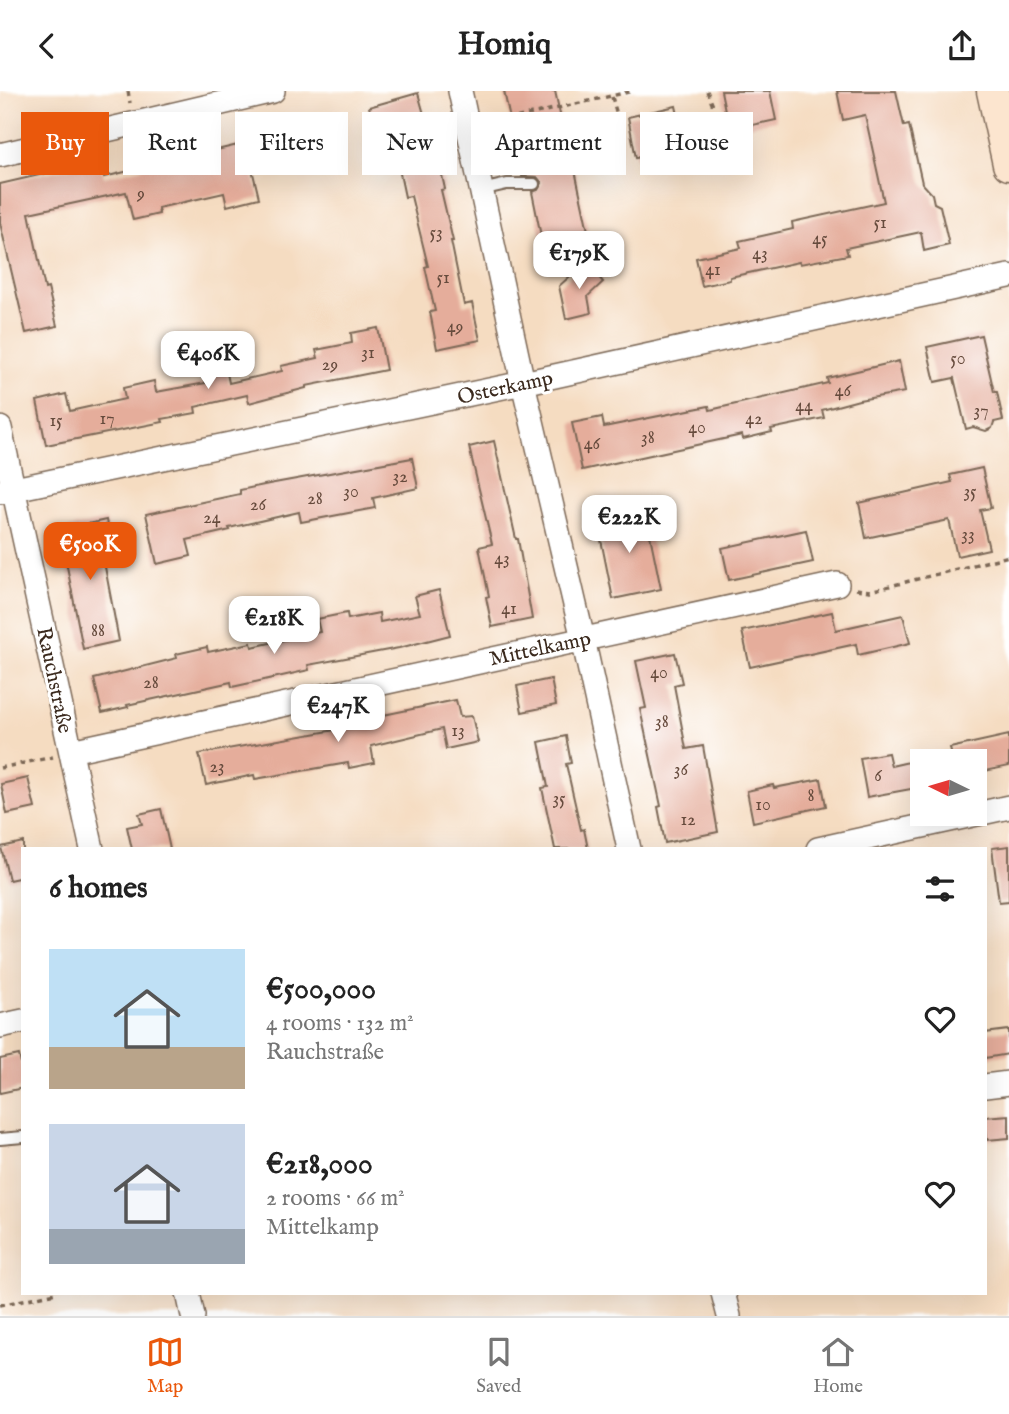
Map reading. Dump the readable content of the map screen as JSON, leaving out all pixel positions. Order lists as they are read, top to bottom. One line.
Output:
{"streets":{"street":["Osterkamp","Mittelkamp","Rauchstraße"]},"crossings":[["Osterkamp","Rauchstraße"],["Mittelkamp","Rauchstraße"]],"house_numbers":["9","51","53","45","43","41","51","49","31","50","29","46","44","37","17","42","15","40","38","46","32","30","35","28","26","24","33","43","41","88","40","28","38","13","23","36","6","8","35","10","12"],"north":"left","page":{"header":"Homiq","chip":["Buy","Rent","Filters","New","Apartment","House"],"price":["€179K","€406K","€222K","€500K","€218K","€247K"],"heading":"6 homes","list":[{"name":"€500,000","note":"4 rooms · 132 m² · Rauchstraße"},{"name":"€218,000","note":"2 rooms · 66 m² · Mittelkamp"}],"tabs":["Map","Saved","Home"]}}
